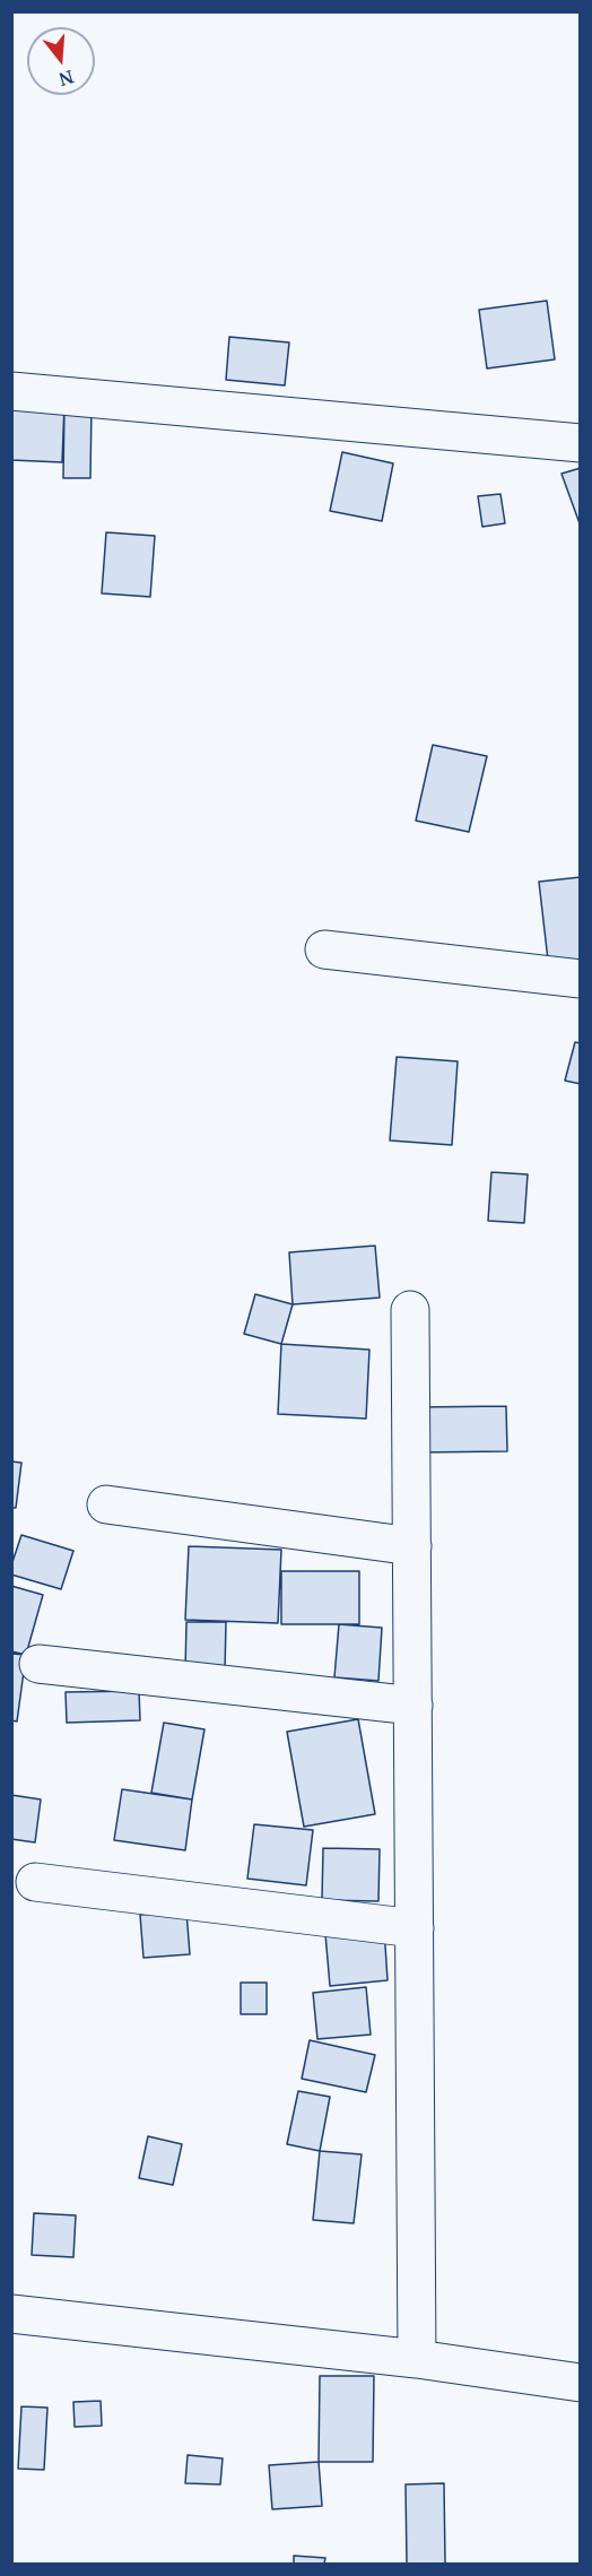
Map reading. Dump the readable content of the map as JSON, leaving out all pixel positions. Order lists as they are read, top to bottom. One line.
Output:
{"north":"bottom"}
